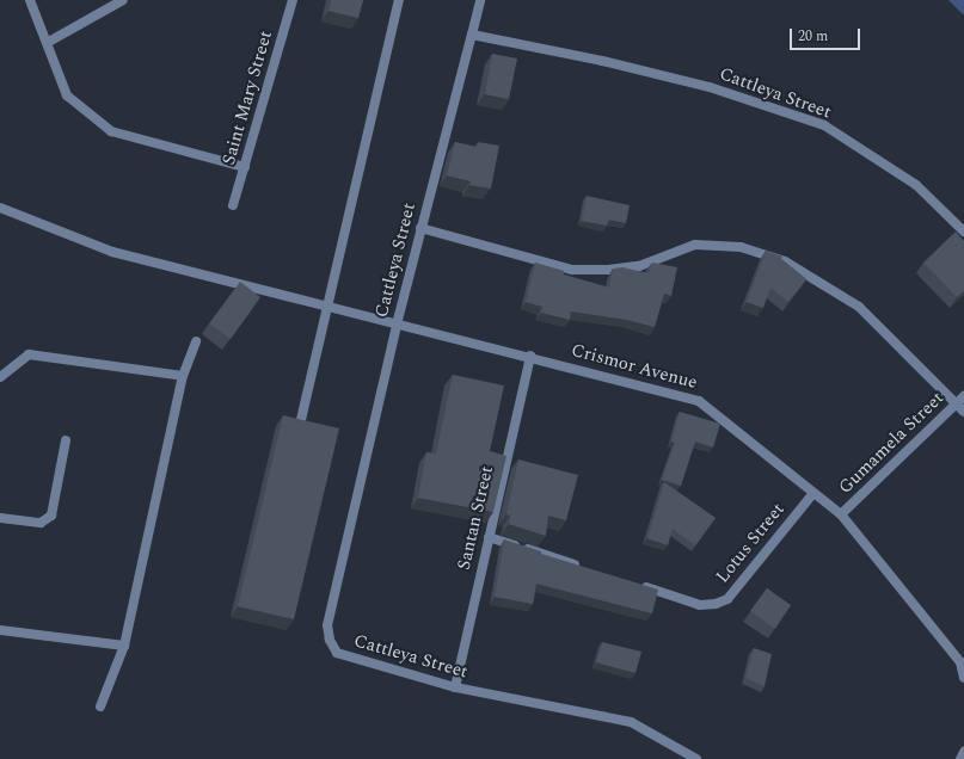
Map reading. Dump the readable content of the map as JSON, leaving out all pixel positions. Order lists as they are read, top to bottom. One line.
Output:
{"streets":{"street":["Cattleya Street","Saint Mary Street","Crismor Avenue","Gumamela Street","Santan Street","Lotus Street"]},"crossings":[["Cattleya Street","Crismor Avenue"],["Cattleya Street","Santan Street"],["Crismor Avenue","Gumamela Street"],["Crismor Avenue","Santan Street"],["Crismor Avenue","Lotus Street"]],"scale_bar":"20 m"}
